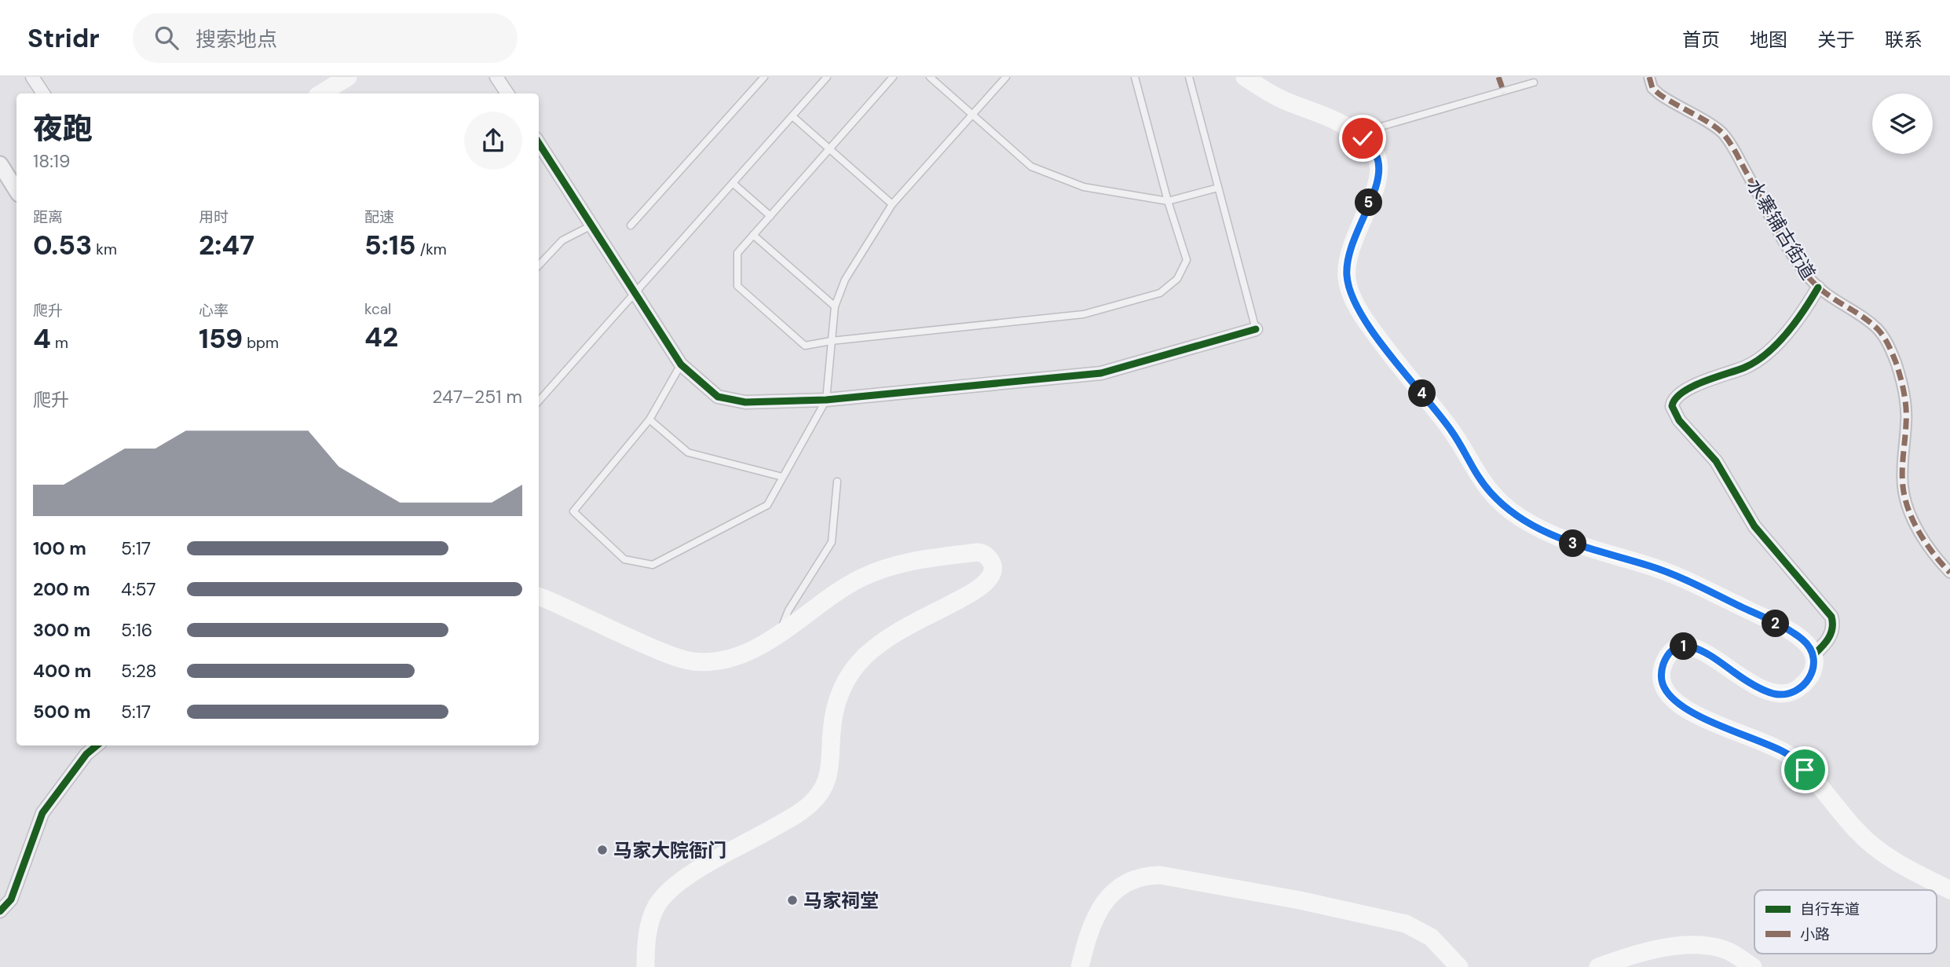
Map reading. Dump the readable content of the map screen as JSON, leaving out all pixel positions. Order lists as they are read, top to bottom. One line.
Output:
{"streets":{"street":["水寨铺古街道"]},"places":["马家大院衙门","马家祠堂"],"legend":["自行车道","小路"],"page":{"header":"Stridr","search":"搜索地点","nav":["首页","地图","关于","联系"],"heading":["夜跑","18:19"],"stats":[["距离","0.53 km"],["用时","2:47"],["配速","5:15 /km"],["爬升","4 m"],["心率","159 bpm"],["kcal","42"]],"pins":["5","4","3","2","1"],"chart":["爬升","247–251 m"],"list":[{"name":"100 m","note":"5:17"},{"name":"200 m","note":"4:57"},{"name":"300 m","note":"5:16"},{"name":"400 m","note":"5:28"},{"name":"500 m","note":"5:17"}]}}
